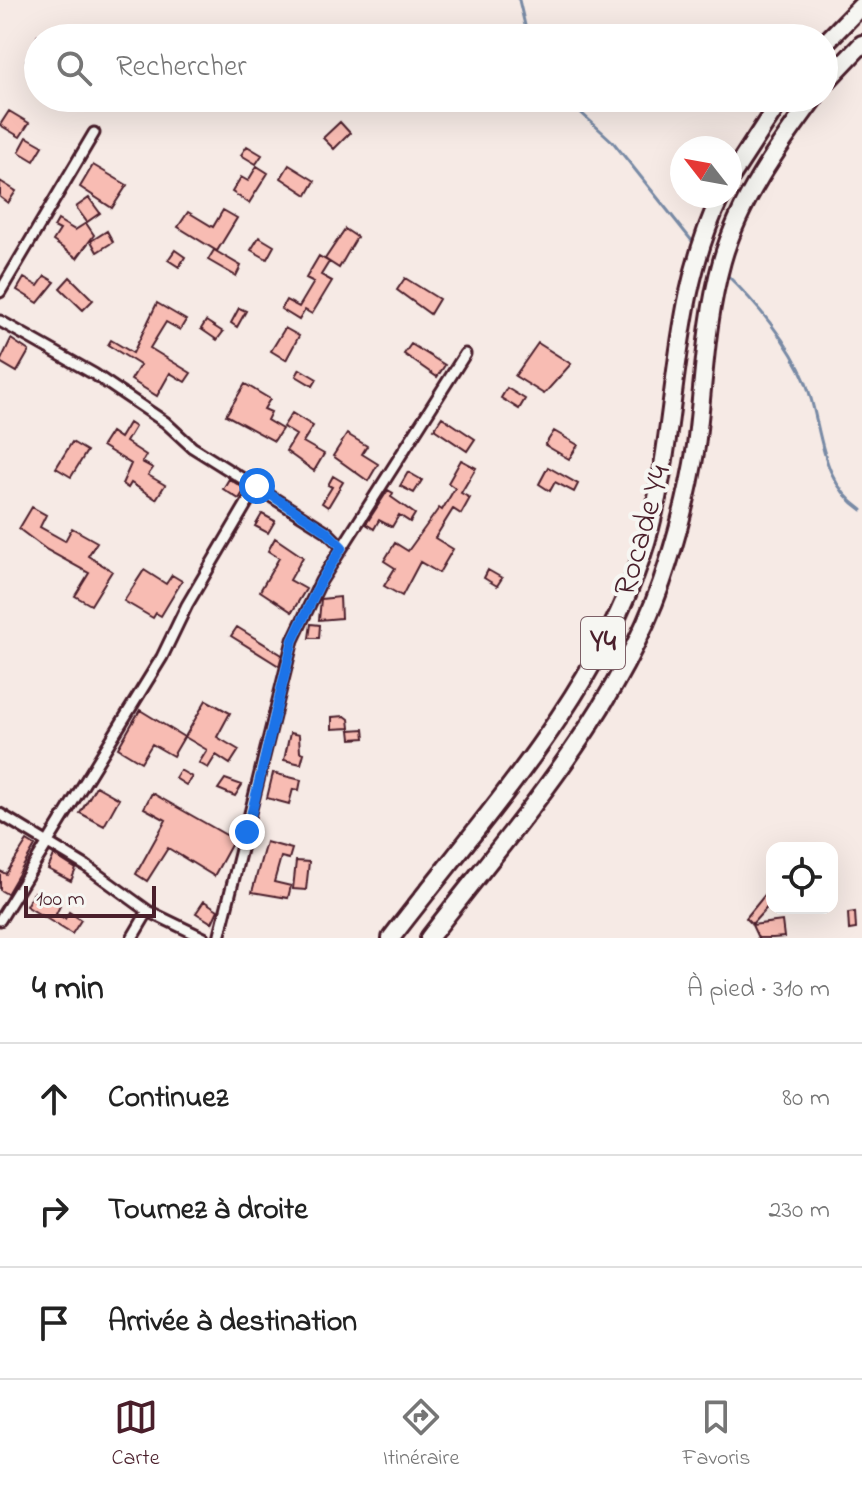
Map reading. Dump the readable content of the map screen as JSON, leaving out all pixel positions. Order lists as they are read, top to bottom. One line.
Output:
{"streets":{"highway":["Rocade Y4","Y4"]},"scale_bar":"100 m","north":"top left","page":{"search":"Rechercher","scale":"100 m","heading":["4 min","À pied · 310 m"],"list":[["Continuez","80 m"],["Tournez à droite","230 m"],"Arrivée à destination"],"nav":["Carte","Itinéraire","Favoris"]}}
